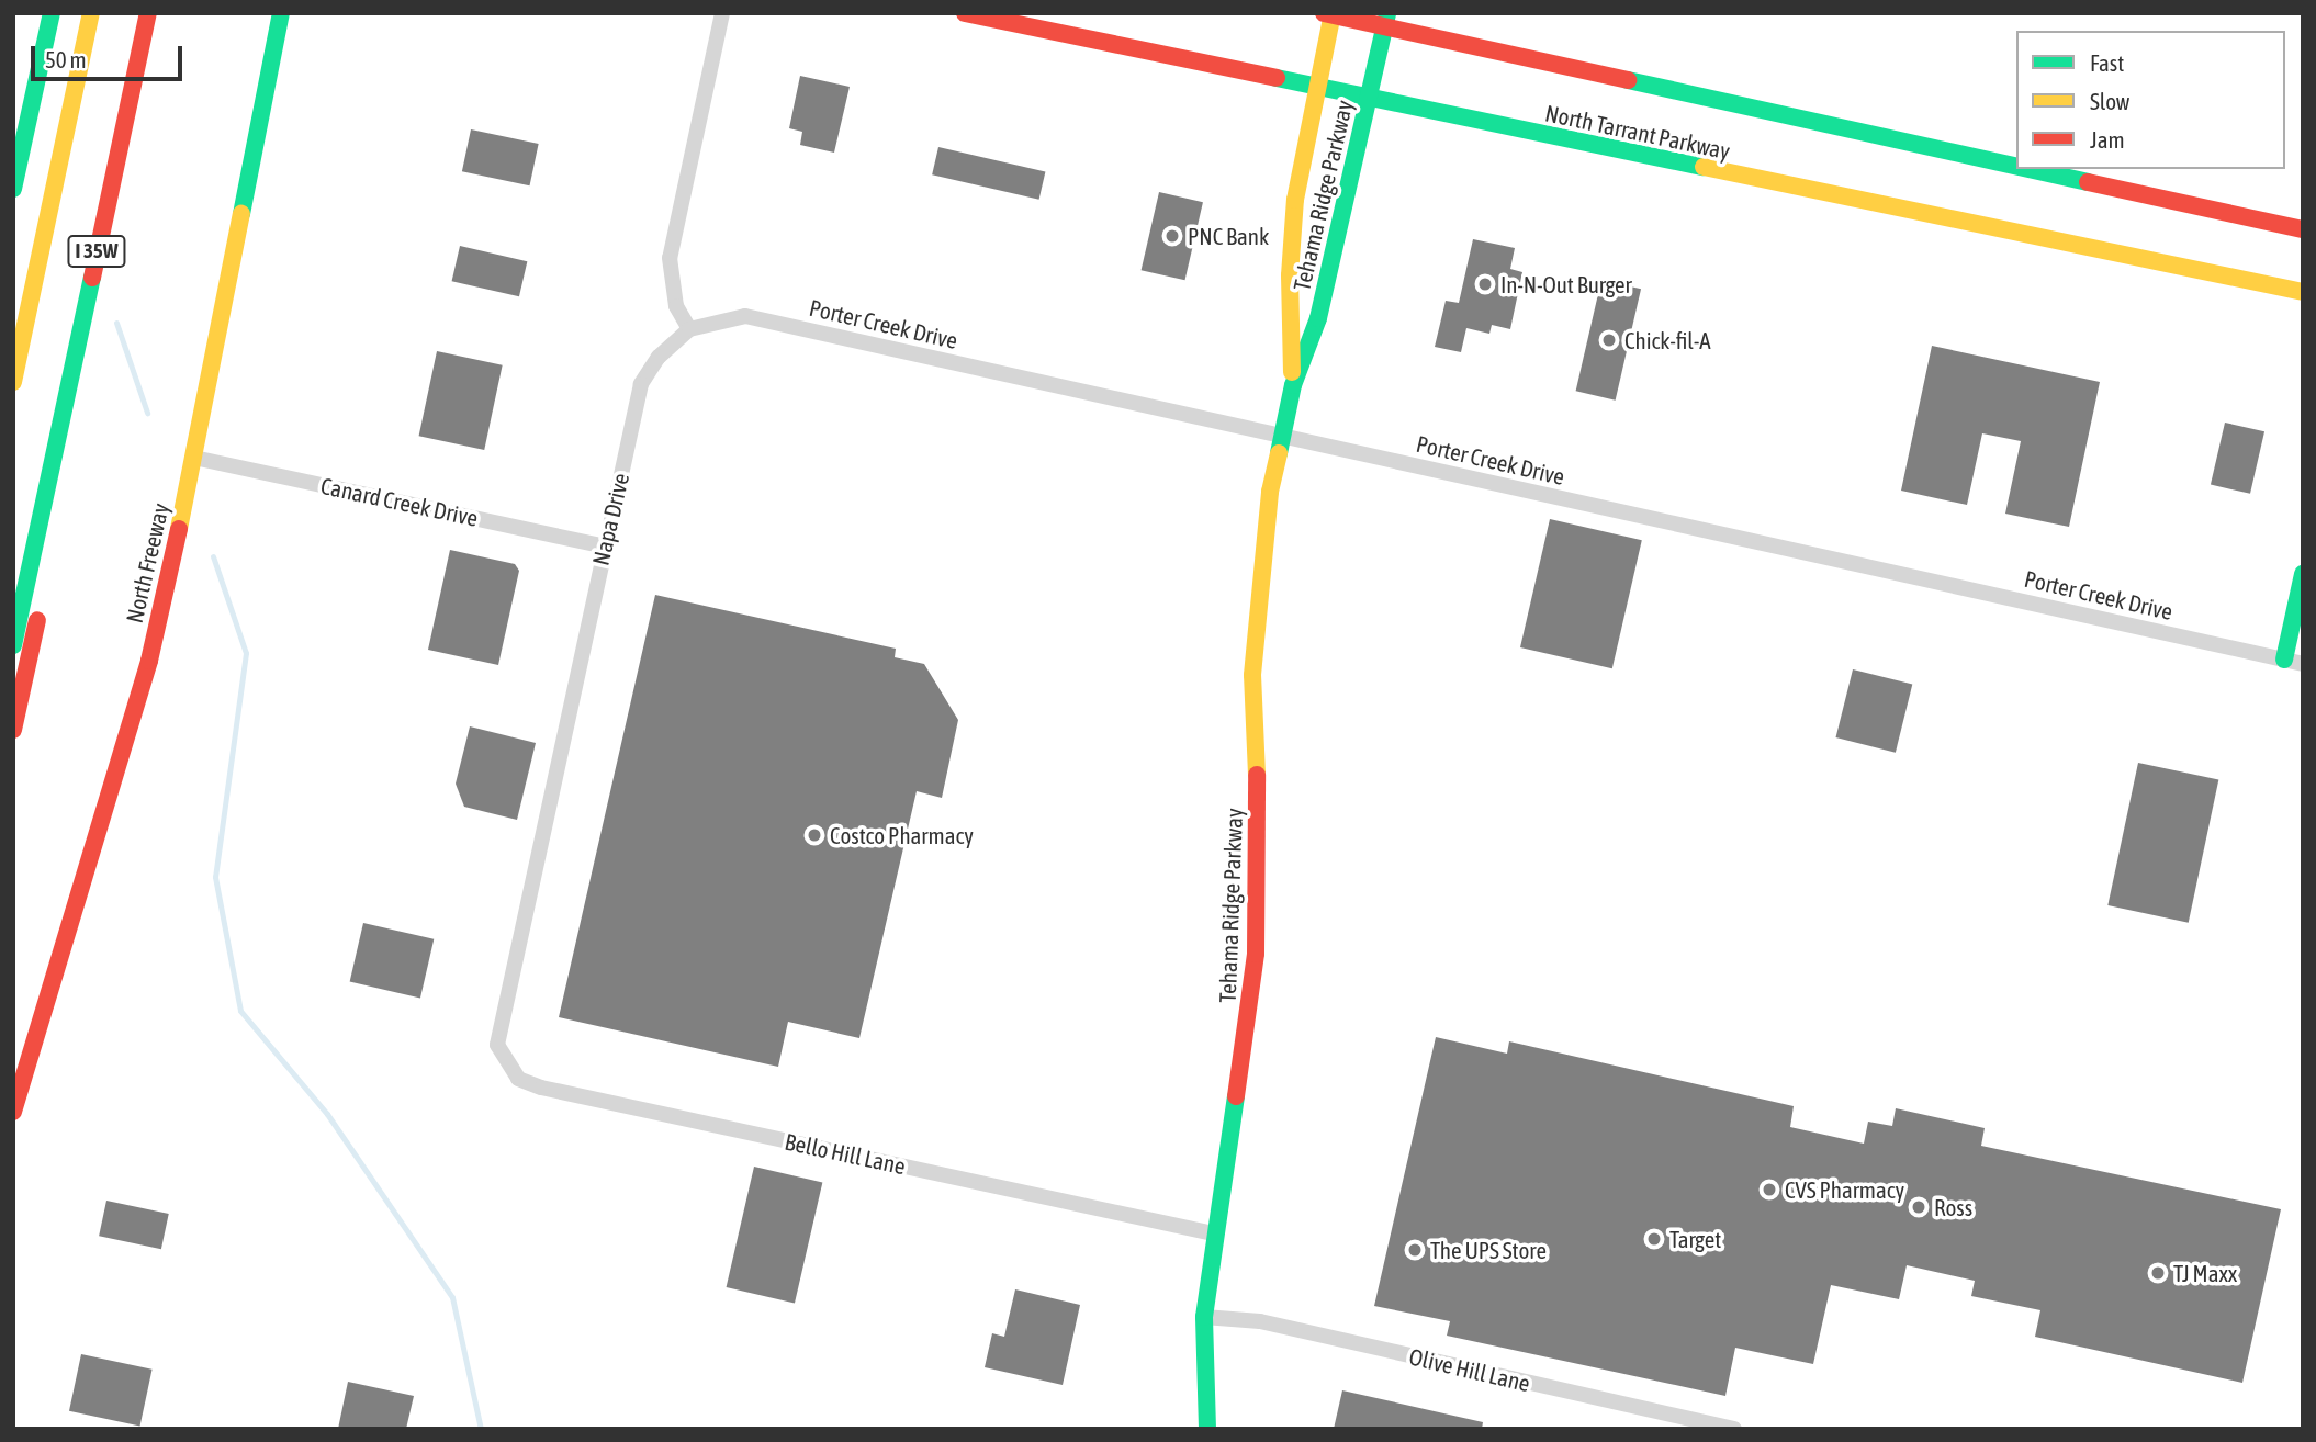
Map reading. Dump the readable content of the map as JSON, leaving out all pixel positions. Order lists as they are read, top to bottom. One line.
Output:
{"streets":{"main road":["North Tarrant Parkway","Tehama Ridge Parkway","I 35W","North Freeway"],"street":["Porter Creek Drive","Canard Creek Drive","Napa Drive","Bello Hill Lane","Olive Hill Lane"]},"crossings":[["North Tarrant Parkway","Tehama Ridge Parkway"],["Tehama Ridge Parkway","Porter Creek Drive"],["Tehama Ridge Parkway","Bello Hill Lane"],["Tehama Ridge Parkway","Olive Hill Lane"],["Porter Creek Drive","Napa Drive"],["Canard Creek Drive","Napa Drive"],["Canard Creek Drive","North Freeway"],["Napa Drive","Bello Hill Lane"]],"places":["PNC Bank","In-N-Out Burger","Chick-fil-A","Costco Pharmacy","CVS Pharmacy","Ross","Target","The UPS Store","TJ Maxx"],"legend":["Fast","Slow","Jam"],"scale_bar":"50 m"}
